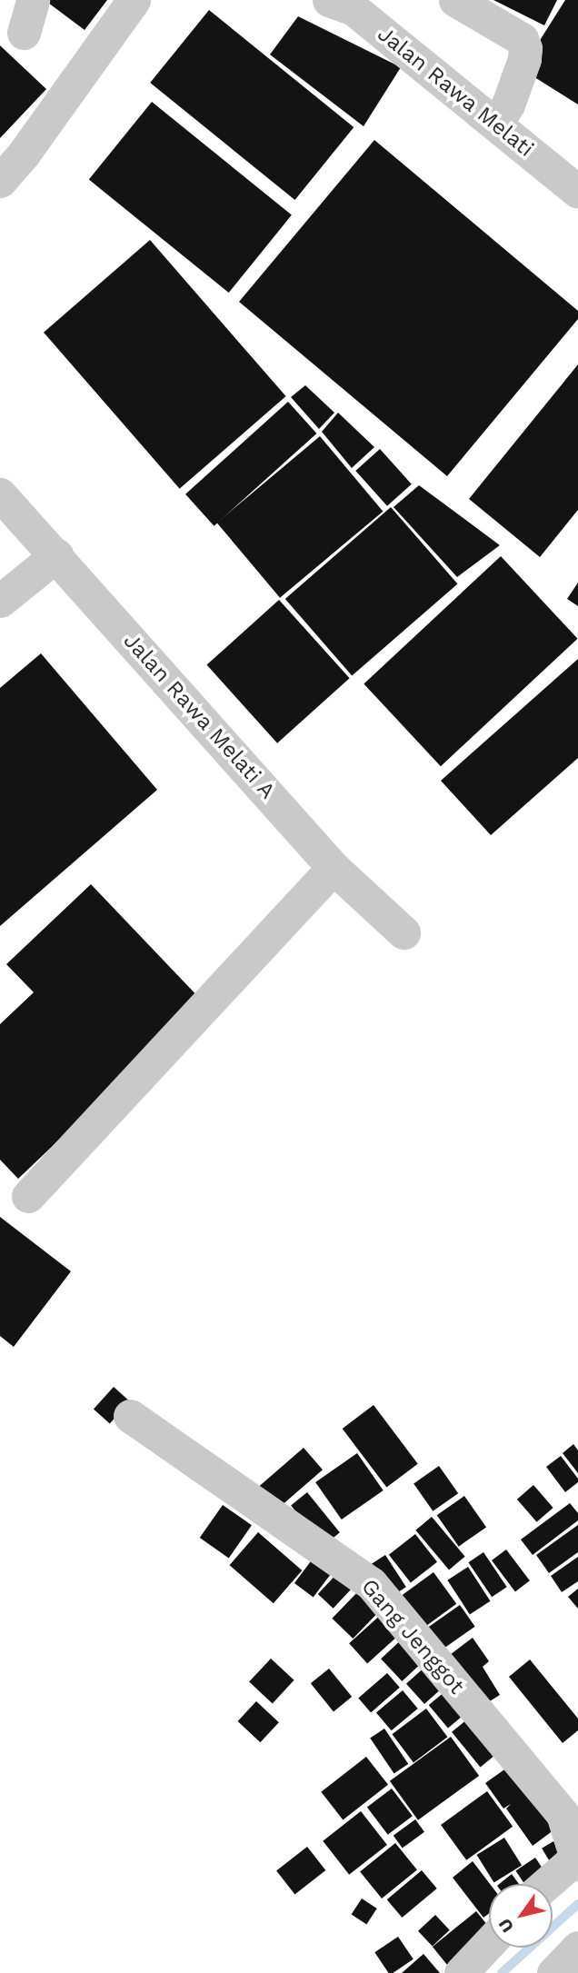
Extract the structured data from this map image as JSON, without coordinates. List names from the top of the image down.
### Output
{
  "streets": {
    "street": ["Jalan Rawa Melati", "Jalan Rawa Melati A", "Gang Jenggot"]
  },
  "north": "bottom left"
}
